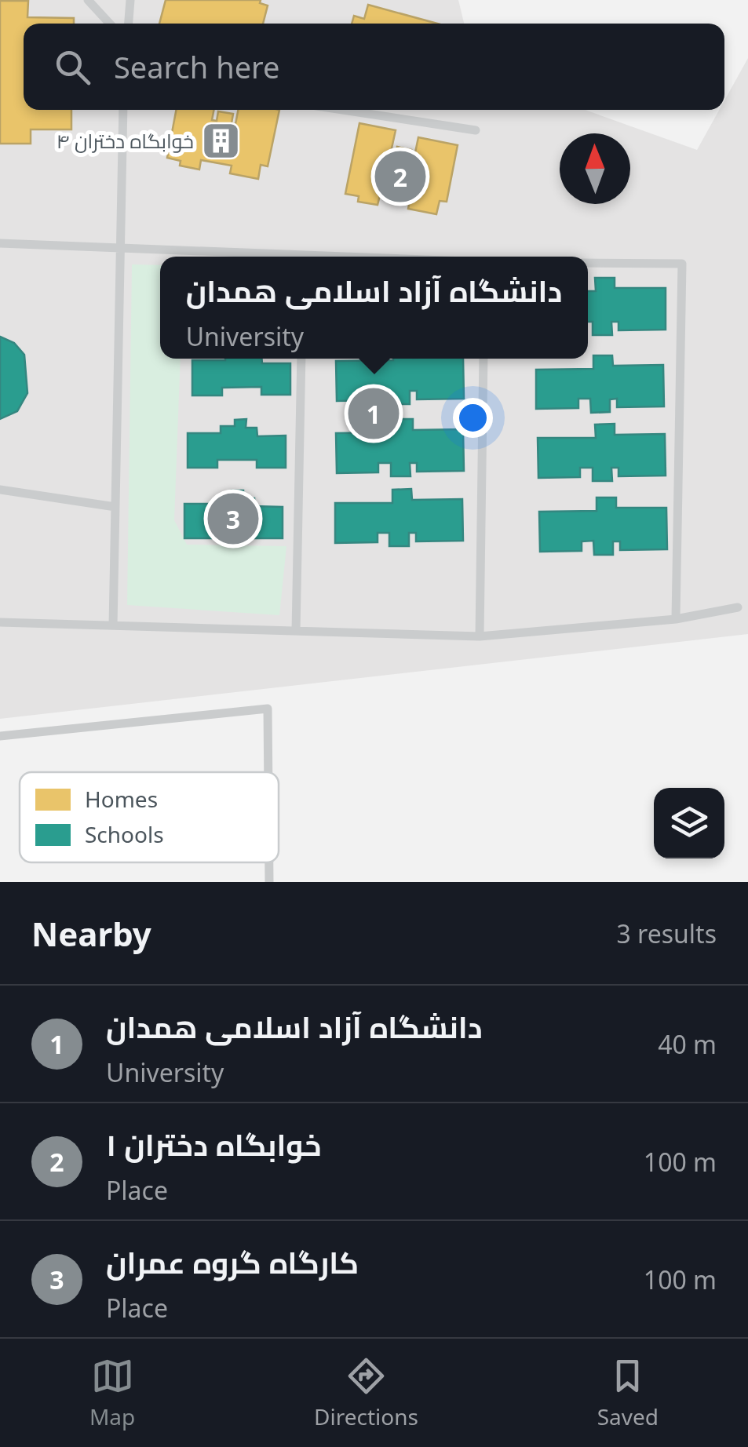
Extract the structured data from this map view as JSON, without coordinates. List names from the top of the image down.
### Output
{
  "places": {
    "building": ["خوابگاه دختران ۴"]
  },
  "legend": ["Homes", "Schools"],
  "north": "top",
  "page": {
    "search": "Search here",
    "pins": ["2", "1", "3"],
    "popup": ["دانشگاه آزاد اسلامی همدان", "University"],
    "heading": ["Nearby", "3 results"],
    "list": [
      {
        "mark": "1",
        "name": "دانشگاه آزاد اسلامی همدان",
        "note": "University",
        "value": "40 m"
      },
      {
        "mark": "2",
        "name": "خوابگاه دختران ۱",
        "note": "Place",
        "value": "100 m"
      },
      {
        "mark": "3",
        "name": "کارگاه گروه عمران",
        "note": "Place",
        "value": "100 m"
      }
    ],
    "nav": ["Map", "Directions", "Saved"]
  }
}
